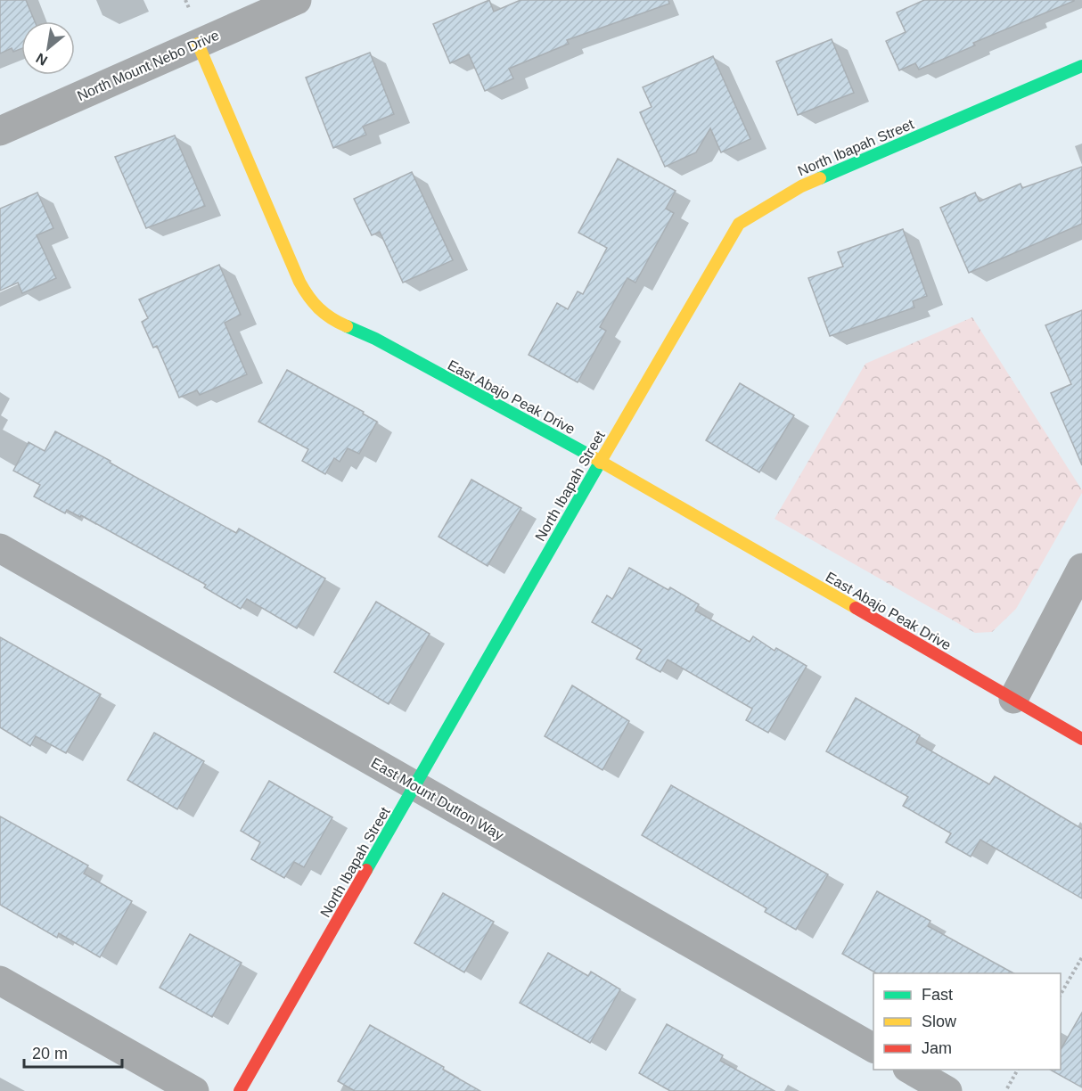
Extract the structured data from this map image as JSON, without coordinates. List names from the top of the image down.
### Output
{
  "streets": {
    "street": [
      "North Mount Nebo Drive",
      "North Ibapah Street",
      "East Abajo Peak Drive",
      "East Mount Dutton Way"
    ]
  },
  "crossings": [
    ["North Mount Nebo Drive", "East Abajo Peak Drive"],
    ["North Ibapah Street", "East Abajo Peak Drive"],
    ["North Ibapah Street", "East Mount Dutton Way"]
  ],
  "legend": ["Fast", "Slow", "Jam"],
  "scale_bar": "20 m",
  "north": "bottom left"
}
